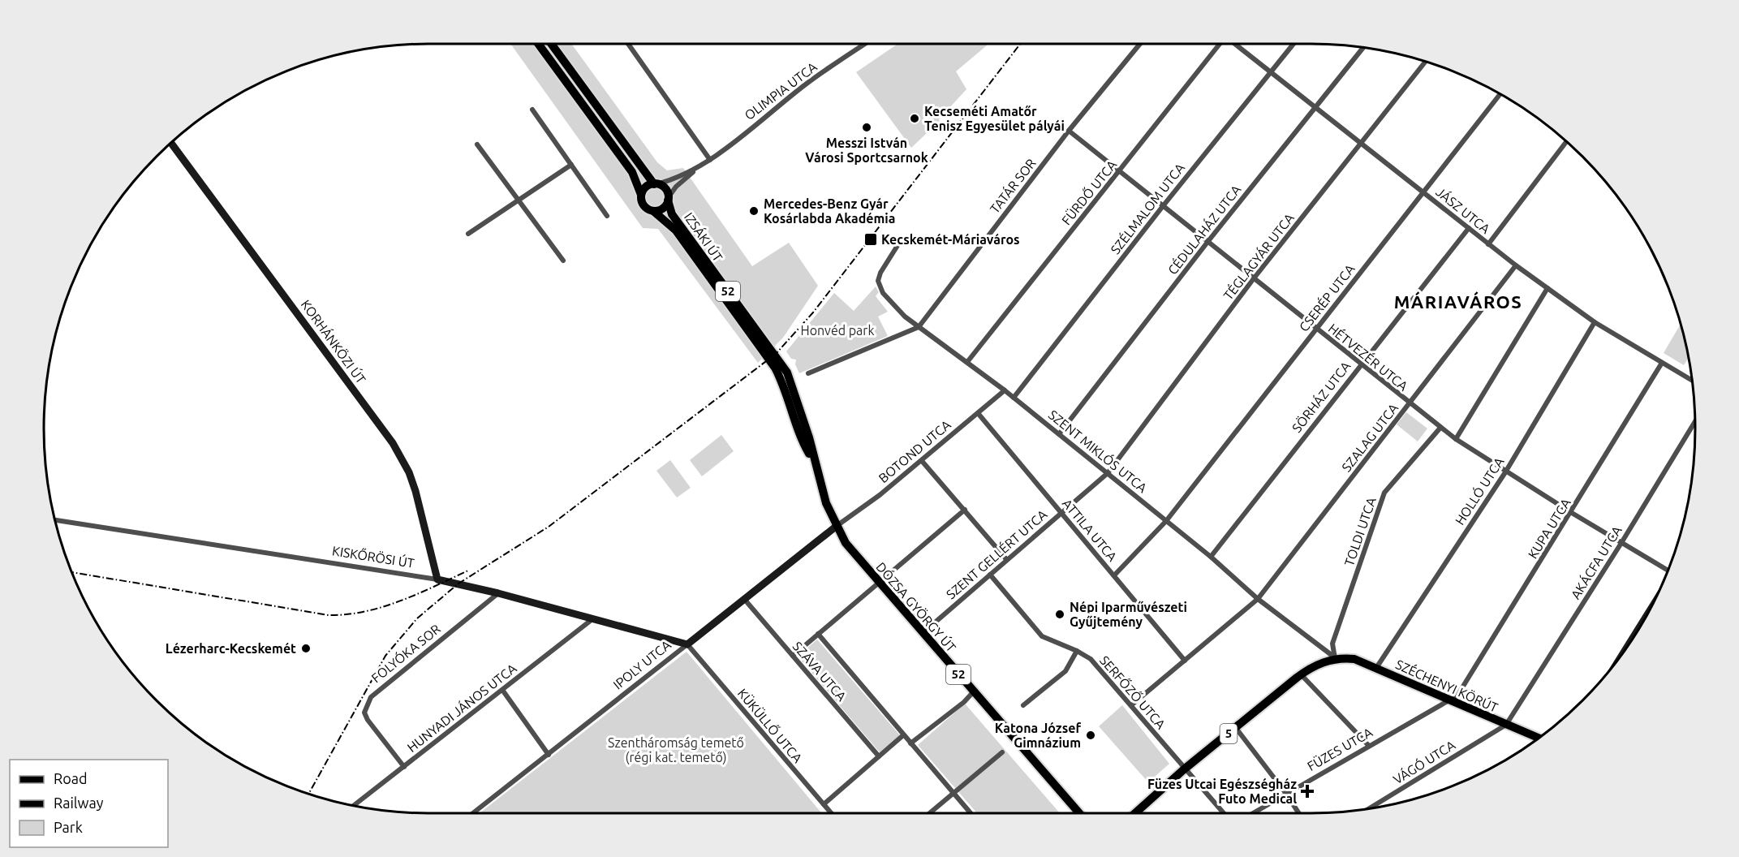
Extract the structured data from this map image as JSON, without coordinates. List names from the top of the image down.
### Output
{
  "streets": {
    "main road": [
      "IZSÁKI ÚT",
      "52",
      "DÓZSA GYÖRGY ÚT",
      "SZÉCHENYI KÖRÚT",
      "5"
    ],
    "street": [
      "OLIMPIA UTCA",
      "TATÁR SOR",
      "FÜRDŐ UTCA",
      "SZÉLMALOM UTCA",
      "JÁSZ UTCA",
      "CÉDULAHÁZ UTCA",
      "TÉGLAGYÁR UTCA",
      "CSERÉP UTCA",
      "KORHÁNKÖZI ÚT",
      "HÉTVEZÉR UTCA",
      "SÖRHÁZ UTCA",
      "SZALAG UTCA",
      "BOTOND UTCA",
      "SZENT MIKLÓS UTCA",
      "HOLLÓ UTCA",
      "KUPA UTCA",
      "ATTILA UTCA",
      "TOLDI UTCA",
      "SZENT GELLÉRT UTCA",
      "KISKŐRÖSI ÚT",
      "AKÁCFA UTCA",
      "FOLYÓKA SOR",
      "IPOLY UTCA",
      "SZÁVA UTCA",
      "SERFŐZŐ UTCA",
      "HUNYADI JÁNOS UTCA",
      "KÜKÜLLŐ UTCA",
      "FÜZES UTCA",
      "VÁGÓ UTCA"
    ]
  },
  "crossings": [
    ["OLIMPIA UTCA", "IZSÁKI ÚT"],
    ["OLIMPIA UTCA", "52"],
    ["TATÁR SOR", "HÉTVEZÉR UTCA"],
    ["TATÁR SOR", "SZENT MIKLÓS UTCA"],
    ["FÜRDŐ UTCA", "HÉTVEZÉR UTCA"],
    ["FÜRDŐ UTCA", "SZENT MIKLÓS UTCA"],
    ["SZÉLMALOM UTCA", "JÁSZ UTCA"],
    ["SZÉLMALOM UTCA", "HÉTVEZÉR UTCA"],
    ["SZÉLMALOM UTCA", "SZENT MIKLÓS UTCA"],
    ["JÁSZ UTCA", "CÉDULAHÁZ UTCA"],
    ["JÁSZ UTCA", "TÉGLAGYÁR UTCA"],
    ["JÁSZ UTCA", "CSERÉP UTCA"],
    ["JÁSZ UTCA", "SÖRHÁZ UTCA"],
    ["JÁSZ UTCA", "SZALAG UTCA"],
    ["JÁSZ UTCA", "HOLLÓ UTCA"],
    ["JÁSZ UTCA", "KUPA UTCA"],
    ["CÉDULAHÁZ UTCA", "HÉTVEZÉR UTCA"],
    ["CÉDULAHÁZ UTCA", "SZENT MIKLÓS UTCA"],
    ["IZSÁKI ÚT", "52"],
    ["IZSÁKI ÚT", "DÓZSA GYÖRGY ÚT"],
    ["TÉGLAGYÁR UTCA", "HÉTVEZÉR UTCA"],
    ["TÉGLAGYÁR UTCA", "SZENT MIKLÓS UTCA"],
    ["TÉGLAGYÁR UTCA", "SZENT GELLÉRT UTCA"],
    ["CSERÉP UTCA", "HÉTVEZÉR UTCA"],
    ["CSERÉP UTCA", "SZENT MIKLÓS UTCA"],
    ["CSERÉP UTCA", "ATTILA UTCA"],
    ["KORHÁNKÖZI ÚT", "KISKŐRÖSI ÚT"],
    ["HÉTVEZÉR UTCA", "SÖRHÁZ UTCA"],
    ["HÉTVEZÉR UTCA", "SZALAG UTCA"],
    ["HÉTVEZÉR UTCA", "HOLLÓ UTCA"],
    ["HÉTVEZÉR UTCA", "KUPA UTCA"],
    ["HÉTVEZÉR UTCA", "TOLDI UTCA"],
    ["HÉTVEZÉR UTCA", "AKÁCFA UTCA"],
    ["SÖRHÁZ UTCA", "SZENT MIKLÓS UTCA"],
    ["SZALAG UTCA", "SZENT MIKLÓS UTCA"],
    ["SZALAG UTCA", "ATTILA UTCA"],
    ["SZALAG UTCA", "SERFŐZŐ UTCA"],
    ["BOTOND UTCA", "SZENT MIKLÓS UTCA"],
    ["BOTOND UTCA", "ATTILA UTCA"],
    ["BOTOND UTCA", "DÓZSA GYÖRGY ÚT"],
    ["BOTOND UTCA", "IPOLY UTCA"],
    ["SZENT MIKLÓS UTCA", "TOLDI UTCA"],
    ["SZENT MIKLÓS UTCA", "SZENT GELLÉRT UTCA"],
    ["SZENT MIKLÓS UTCA", "SZÉCHENYI KÖRÚT"],
    ["SZENT MIKLÓS UTCA", "5"],
    ["HOLLÓ UTCA", "SZÉCHENYI KÖRÚT"],
    ["KUPA UTCA", "SZÉCHENYI KÖRÚT"],
    ["KUPA UTCA", "FÜZES UTCA"],
    ["ATTILA UTCA", "SZENT GELLÉRT UTCA"],
    ["TOLDI UTCA", "SZÉCHENYI KÖRÚT"],
    ["TOLDI UTCA", "5"],
    ["SZENT GELLÉRT UTCA", "DÓZSA GYÖRGY ÚT"],
    ["SZENT GELLÉRT UTCA", "SERFŐZŐ UTCA"],
    ["KISKŐRÖSI ÚT", "FOLYÓKA SOR"],
    ["KISKŐRÖSI ÚT", "IPOLY UTCA"],
    ["KISKŐRÖSI ÚT", "HUNYADI JÁNOS UTCA"],
    ["KISKŐRÖSI ÚT", "KÜKÜLLŐ UTCA"],
    ["AKÁCFA UTCA", "SZÉCHENYI KÖRÚT"],
    ["AKÁCFA UTCA", "VÁGÓ UTCA"],
    ["DÓZSA GYÖRGY ÚT", "IPOLY UTCA"],
    ["FOLYÓKA SOR", "HUNYADI JÁNOS UTCA"],
    ["IPOLY UTCA", "SZÁVA UTCA"],
    ["IPOLY UTCA", "KÜKÜLLŐ UTCA"],
    ["SZÉCHENYI KÖRÚT", "5"],
    ["SZÉCHENYI KÖRÚT", "FÜZES UTCA"],
    ["SZÉCHENYI KÖRÚT", "VÁGÓ UTCA"],
    ["SERFŐZŐ UTCA", "5"]
  ],
  "districts": ["MÁRIAVÁROS"],
  "parks": ["Honvéd park", "Szentháromság temető (régi kat. temető)"],
  "places": {
    "other": [
      "Kecseméti Amatőr Tenisz Egyesület pályái",
      "Messzi István Városi Sportcsarnok",
      "Mercedes-Benz Gyár Kosárlabda Akadémia",
      "Népi Iparművészeti Gyűjtemény",
      "Lézerharc-Kecskemét",
      "Katona József Gimnázium"
    ],
    "transit": ["Kecskemét-Máriaváros"],
    "health": ["Füzes Utcai Egészségház Futo Medical"]
  },
  "legend": ["Road", "Railway", "Park"]
}
